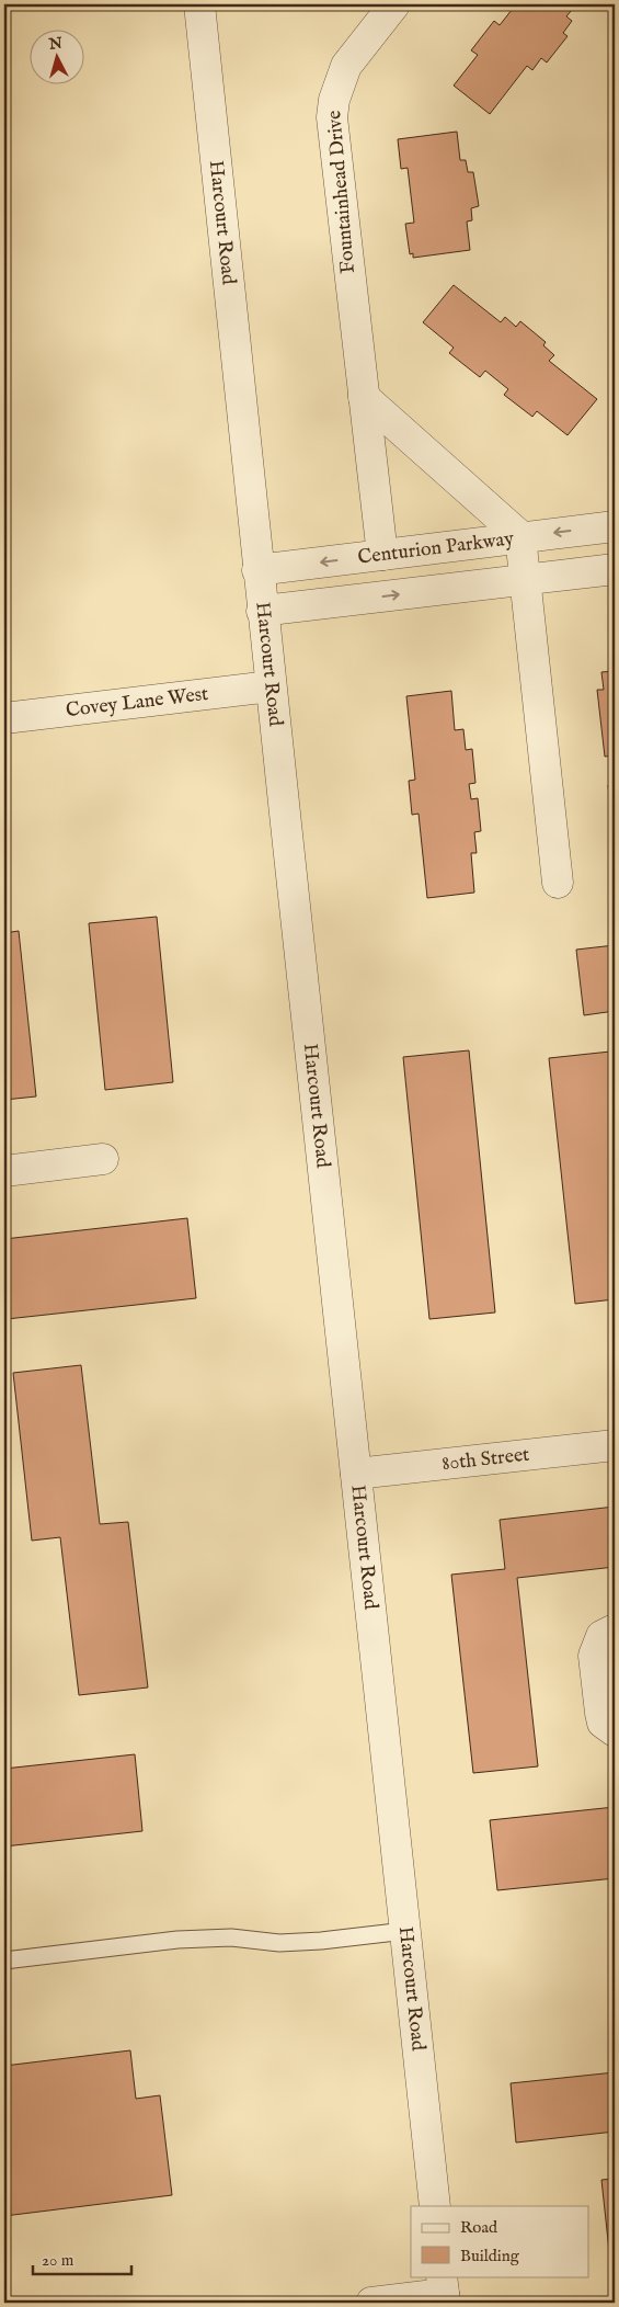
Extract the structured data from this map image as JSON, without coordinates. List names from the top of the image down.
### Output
{
  "streets": {
    "street": [
      "Fountainhead Drive",
      "Harcourt Road",
      "Centurion Parkway",
      "Covey Lane West",
      "80th Street"
    ]
  },
  "crossings": [
    ["Fountainhead Drive", "Centurion Parkway"],
    ["Harcourt Road", "Centurion Parkway"],
    ["Harcourt Road", "Covey Lane West"],
    ["Harcourt Road", "80th Street"]
  ],
  "legend": ["Road", "Building"],
  "scale_bar": "20 m",
  "north": "top"
}
